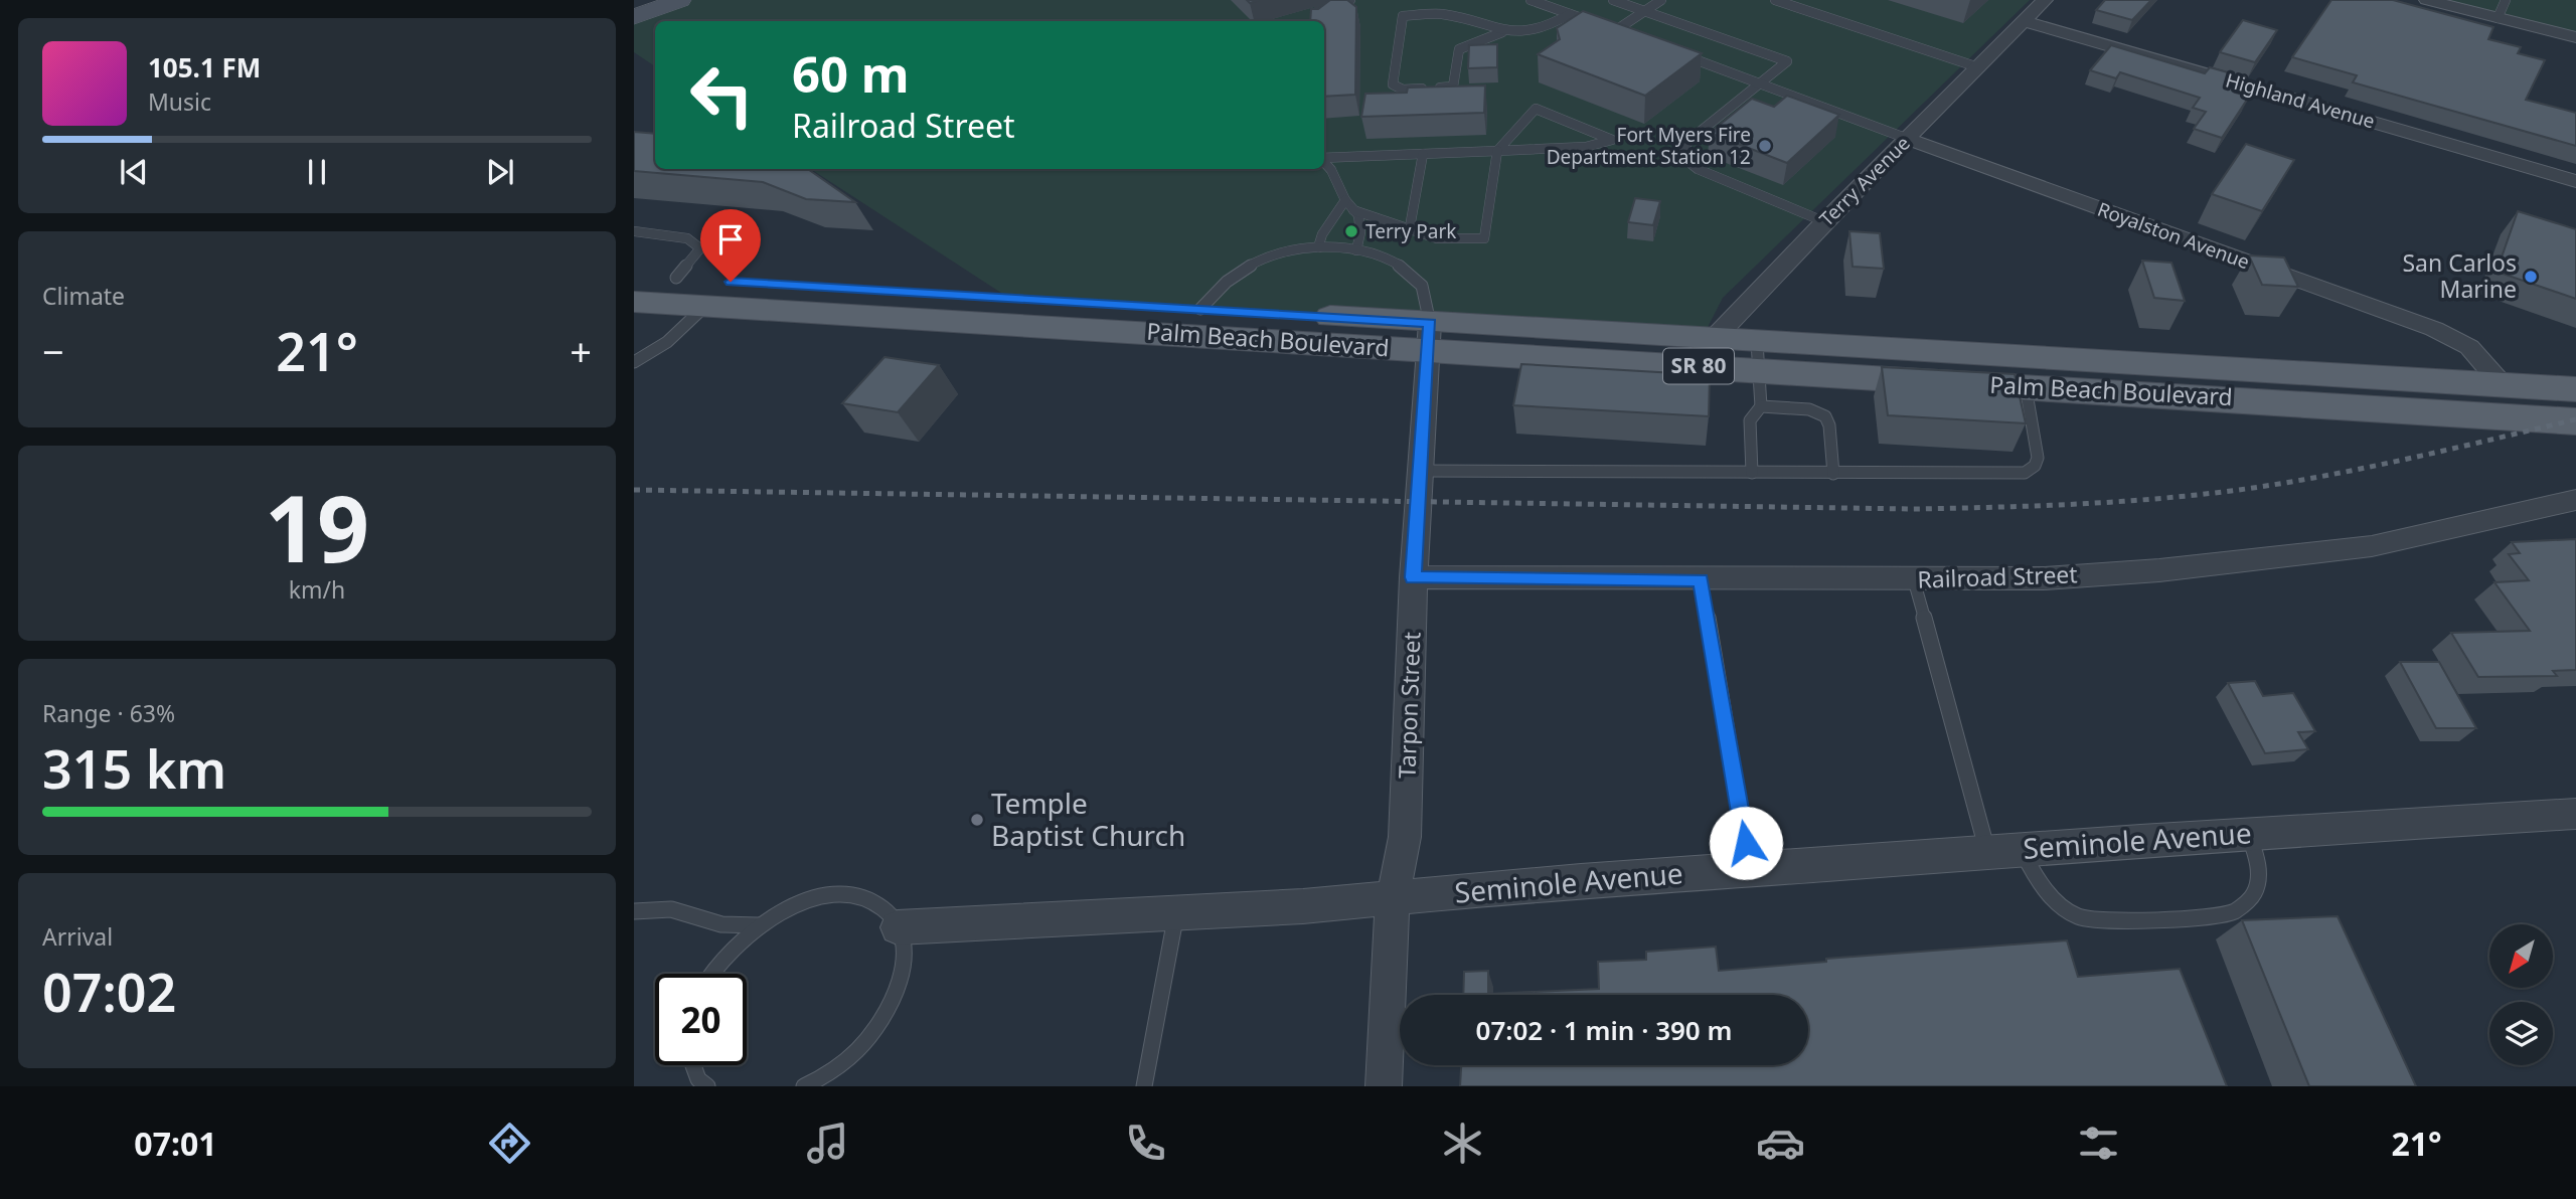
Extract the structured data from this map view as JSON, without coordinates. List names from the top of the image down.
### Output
{
  "streets": {
    "main road": ["Palm Beach Boulevard", "SR 80"],
    "street": [
      "Highland Avenue",
      "Terry Avenue",
      "Royalston Avenue",
      "Railroad Street",
      "Tarpon Street",
      "Seminole Avenue"
    ]
  },
  "crossings": [
    ["Highland Avenue", "Terry Avenue"],
    ["Terry Avenue", "Royalston Avenue"],
    ["Terry Avenue", "Palm Beach Boulevard"],
    ["Royalston Avenue", "Palm Beach Boulevard"],
    ["Palm Beach Boulevard", "Tarpon Street"],
    ["Railroad Street", "Tarpon Street"],
    ["Tarpon Street", "Seminole Avenue"]
  ],
  "places": [
    "Fort Myers Fire Department Station 12",
    "Terry Park",
    "San Carlos Marine",
    "Temple Baptist Church"
  ],
  "north": "bottom left",
  "page": {
    "turn": ["60 m", "Railroad Street"],
    "song": ["105.1 FM", "Music"],
    "tile": [
      "Climate",
      ["19", "km/h"],
      ["Range · 63%", "315 km"],
      ["Arrival", "07:02"]
    ],
    "heat": ["−", "21°", "+"],
    "limit": "20",
    "trip": "07:02 · 1 min · 390 m",
    "tabs": ["07:01", "21°"]
  }
}
